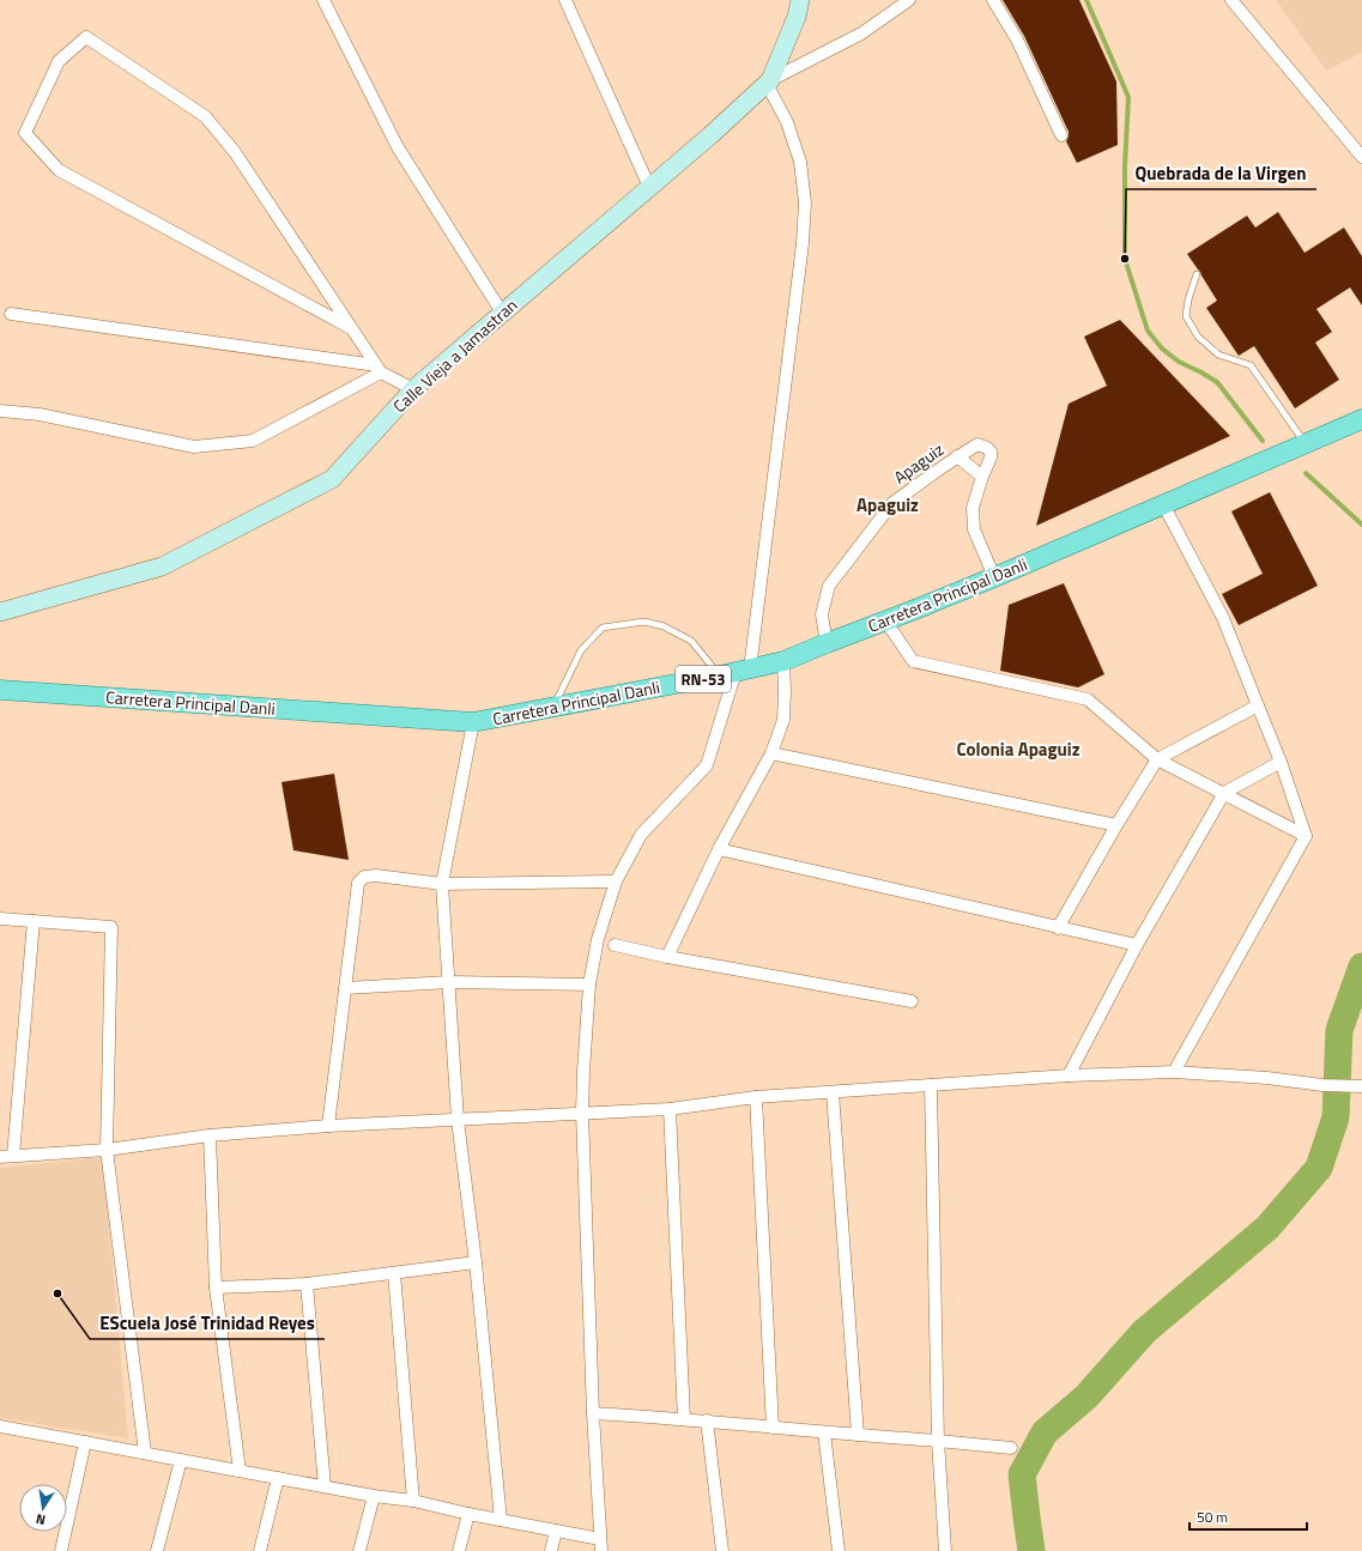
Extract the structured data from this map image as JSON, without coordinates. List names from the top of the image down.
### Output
{
  "streets": {
    "main road": ["Carretera Principal Danli", "RN-53"],
    "street": ["Calle Vieja a Jamastran", "Apaguiz"]
  },
  "crossings": [
    ["Apaguiz", "Carretera Principal Danli"]
  ],
  "districts": ["Apaguiz", "Colonia Apaguiz"],
  "places": ["Quebrada de la Virgen", "EScuela José Trinidad Reyes"],
  "scale_bar": "50 m",
  "north": "bottom"
}
